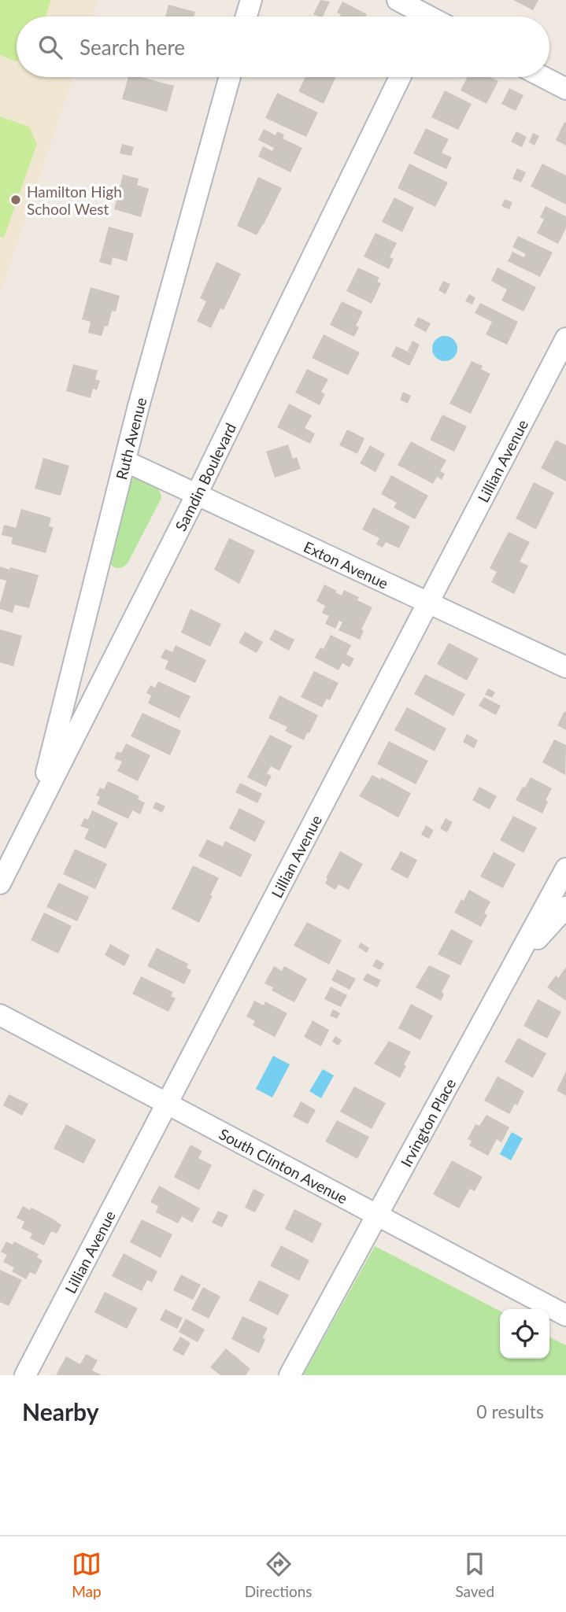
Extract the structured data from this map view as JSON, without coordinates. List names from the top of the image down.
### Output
{
  "streets": {
    "street": [
      "Ruth Avenue",
      "Lillian Avenue",
      "Samdin Boulevard",
      "Exton Avenue",
      "Irvington Place",
      "South Clinton Avenue"
    ]
  },
  "crossings": [
    ["Ruth Avenue", "Samdin Boulevard"],
    ["Ruth Avenue", "Exton Avenue"],
    ["Lillian Avenue", "Exton Avenue"],
    ["Lillian Avenue", "South Clinton Avenue"],
    ["Samdin Boulevard", "Exton Avenue"],
    ["Irvington Place", "South Clinton Avenue"]
  ],
  "places": ["Hamilton High School West"],
  "page": {
    "search": "Search here",
    "heading": ["Nearby", "0 results"],
    "nav": ["Map", "Directions", "Saved"]
  }
}
